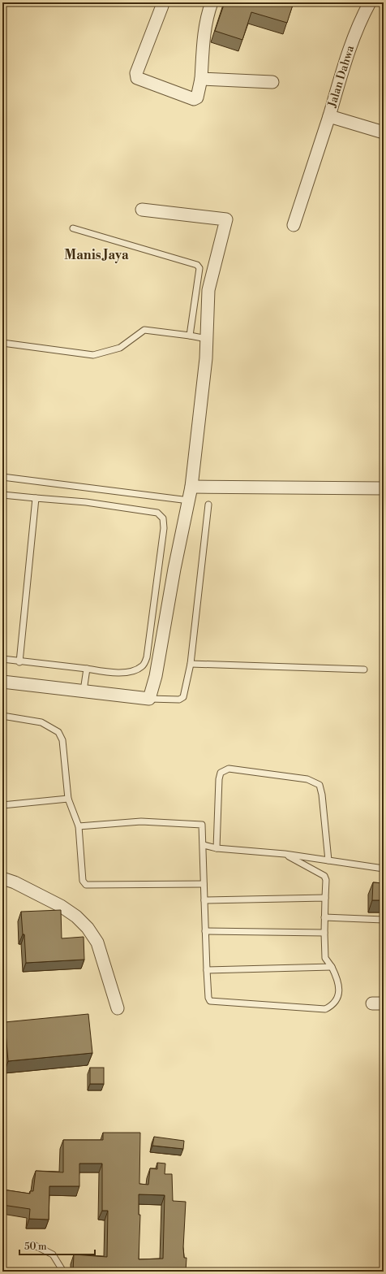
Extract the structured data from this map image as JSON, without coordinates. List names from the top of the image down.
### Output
{
  "streets": {
    "street": ["Jalan Dahwa"]
  },
  "districts": ["Manis Jaya"],
  "scale_bar": "50 m"
}
